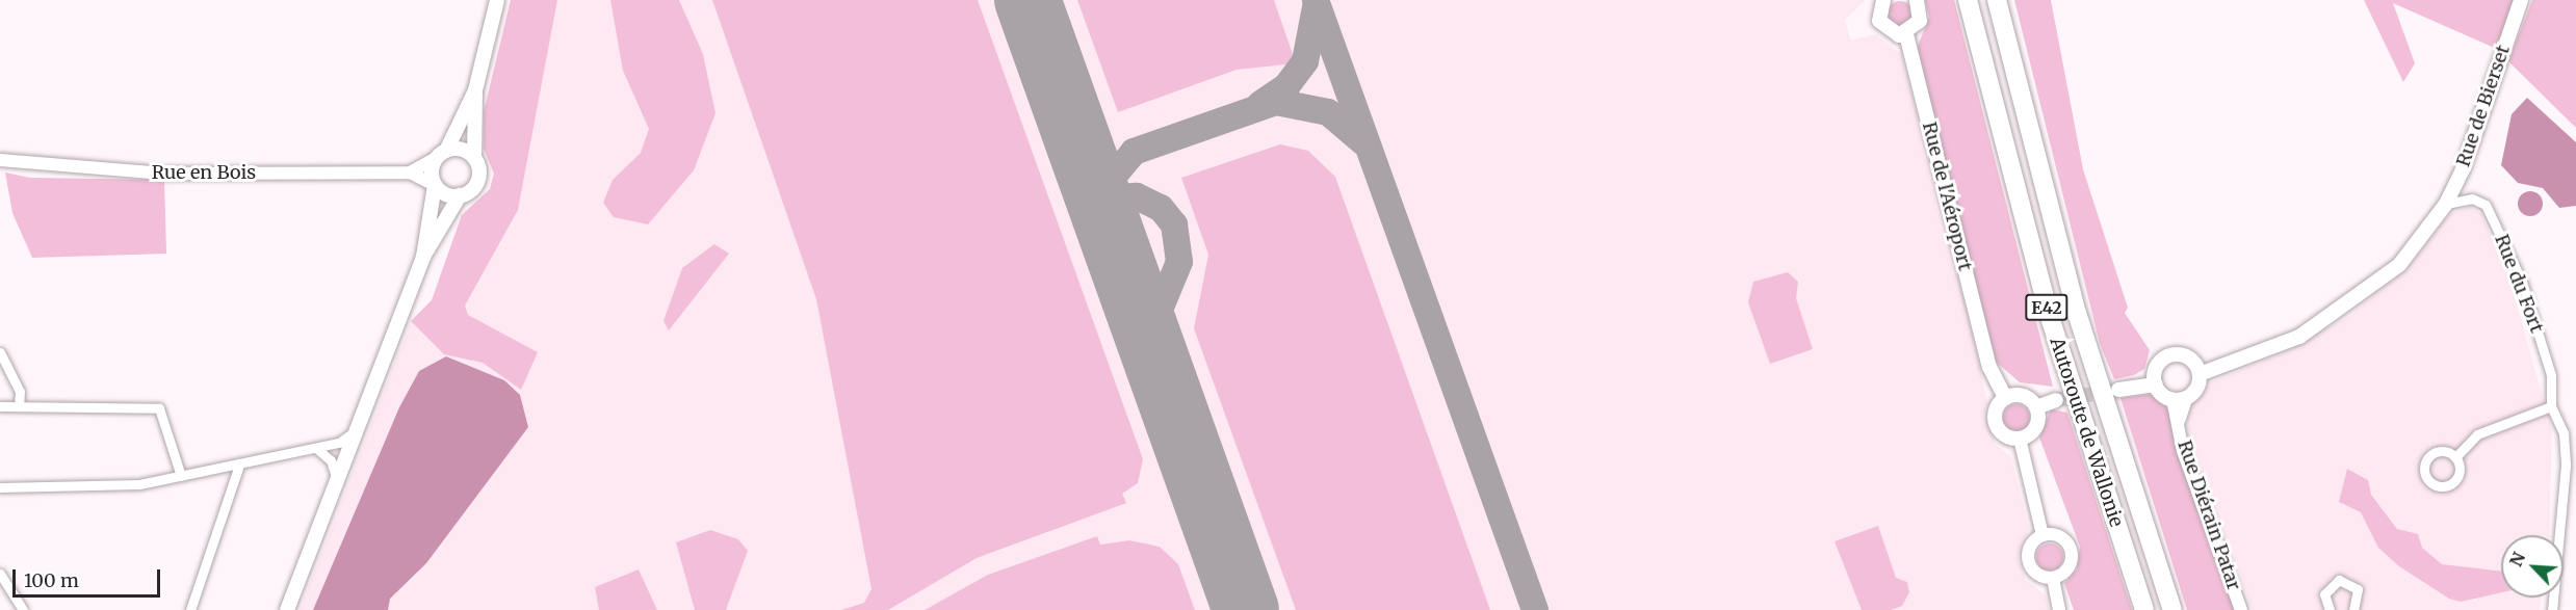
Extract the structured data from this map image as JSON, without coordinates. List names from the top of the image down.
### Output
{
  "streets": {
    "highway": ["E42", "Autoroute de Wallonie"],
    "main road": ["Rue de Bierset", "Rue de l'Aéroport"],
    "street": ["Rue en Bois", "Rue du Fort", "Rue Diérain Patar"]
  },
  "crossings": [
    ["Rue de Bierset", "Rue du Fort"],
    ["Rue de Bierset", "Rue Diérain Patar"]
  ],
  "scale_bar": "100 m",
  "north": "top left"
}
